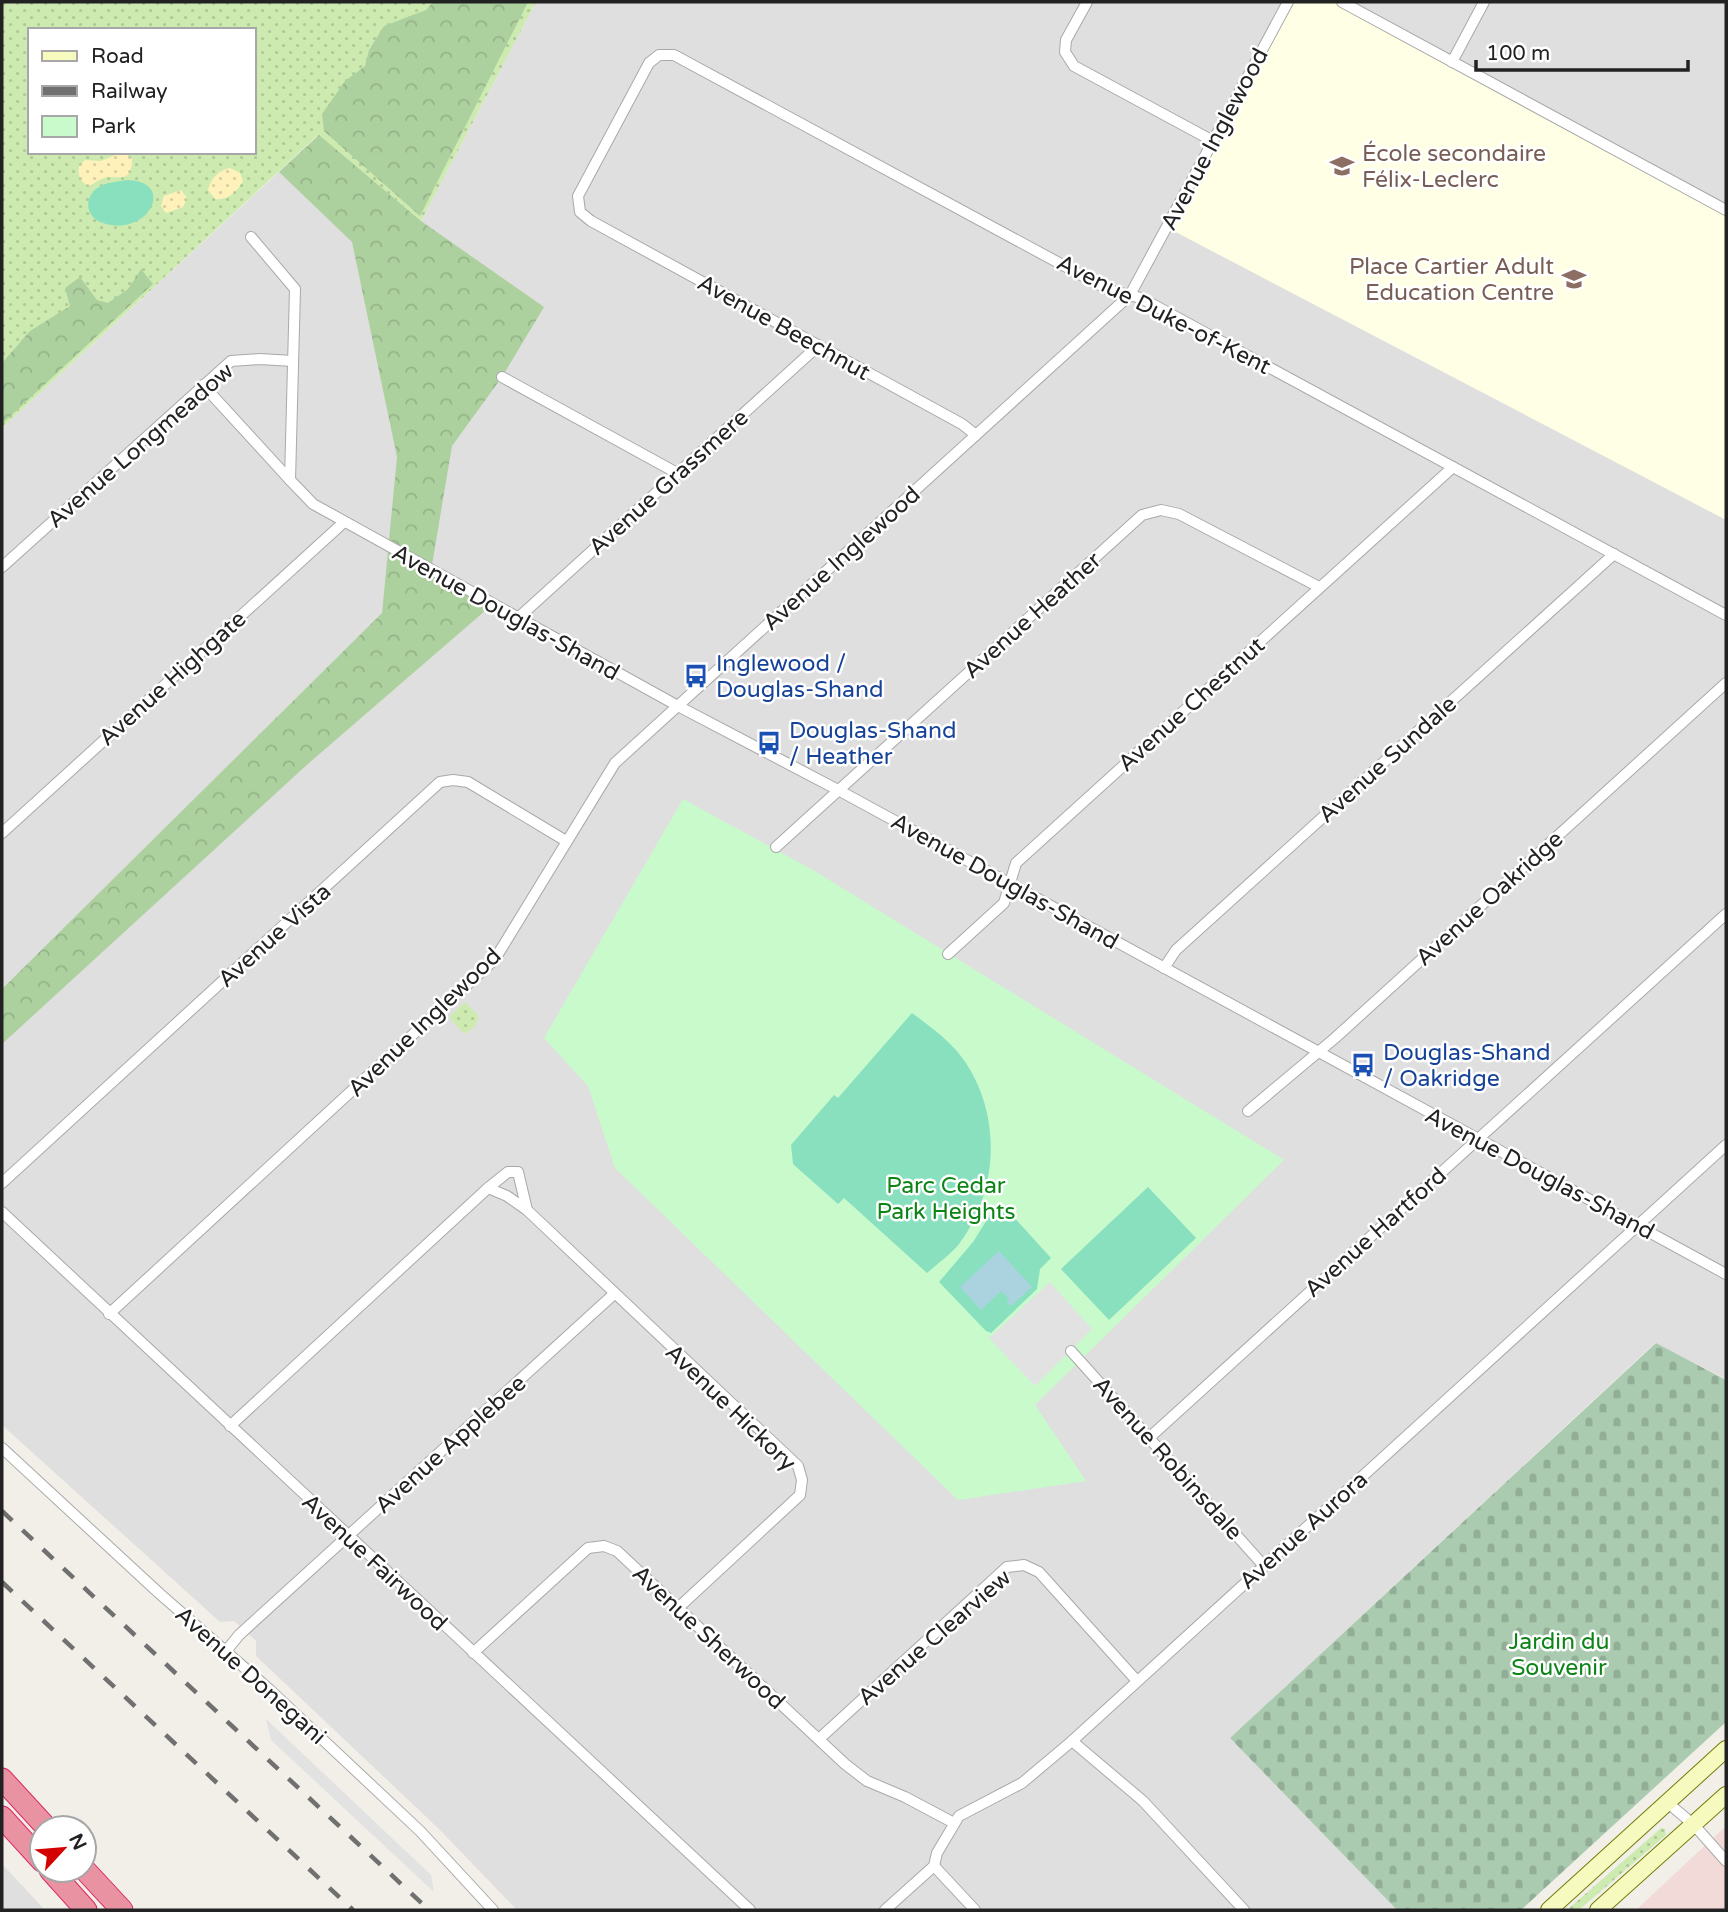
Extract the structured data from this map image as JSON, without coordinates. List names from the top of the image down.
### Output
{
  "streets": {
    "street": [
      "Avenue Inglewood",
      "Avenue Duke-of-Kent",
      "Avenue Beechnut",
      "Avenue Longmeadow",
      "Avenue Grassmere",
      "Avenue Douglas-Shand",
      "Avenue Heather",
      "Avenue Highgate",
      "Avenue Chestnut",
      "Avenue Sundale",
      "Avenue Oakridge",
      "Avenue Vista",
      "Avenue Hartford",
      "Avenue Hickory",
      "Avenue Applebee",
      "Avenue Robinsdale",
      "Avenue Aurora",
      "Avenue Fairwood",
      "Avenue Sherwood",
      "Avenue Clearview",
      "Avenue Donegani"
    ]
  },
  "crossings": [
    ["Avenue Inglewood", "Avenue Duke-of-Kent"],
    ["Avenue Inglewood", "Avenue Beechnut"],
    ["Avenue Inglewood", "Avenue Douglas-Shand"],
    ["Avenue Inglewood", "Avenue Vista"],
    ["Avenue Inglewood", "Avenue Fairwood"],
    ["Avenue Duke-of-Kent", "Avenue Beechnut"],
    ["Avenue Duke-of-Kent", "Avenue Chestnut"],
    ["Avenue Duke-of-Kent", "Avenue Sundale"],
    ["Avenue Beechnut", "Avenue Grassmere"],
    ["Avenue Longmeadow", "Avenue Douglas-Shand"],
    ["Avenue Grassmere", "Avenue Douglas-Shand"],
    ["Avenue Douglas-Shand", "Avenue Heather"],
    ["Avenue Douglas-Shand", "Avenue Highgate"],
    ["Avenue Douglas-Shand", "Avenue Chestnut"],
    ["Avenue Douglas-Shand", "Avenue Sundale"],
    ["Avenue Douglas-Shand", "Avenue Oakridge"],
    ["Avenue Douglas-Shand", "Avenue Hartford"],
    ["Avenue Douglas-Shand", "Avenue Aurora"],
    ["Avenue Heather", "Avenue Chestnut"],
    ["Avenue Hartford", "Avenue Robinsdale"],
    ["Avenue Hickory", "Avenue Applebee"],
    ["Avenue Hickory", "Avenue Sherwood"],
    ["Avenue Applebee", "Avenue Fairwood"],
    ["Avenue Applebee", "Avenue Donegani"],
    ["Avenue Robinsdale", "Avenue Aurora"],
    ["Avenue Aurora", "Avenue Sherwood"],
    ["Avenue Aurora", "Avenue Clearview"],
    ["Avenue Fairwood", "Avenue Sherwood"],
    ["Avenue Sherwood", "Avenue Clearview"]
  ],
  "parks": ["Parc Cedar Park Heights", "Jardin du Souvenir"],
  "places": {
    "school or university": ["École secondaire Félix-Leclerc", "Place Cartier Adult Education Centre"],
    "bus stop": ["Inglewood / Douglas-Shand", "Douglas-Shand / Heather", "Douglas-Shand / Oakridge"]
  },
  "legend": ["Road", "Railway", "Park"],
  "scale_bar": "100 m",
  "north": "top right"
}
